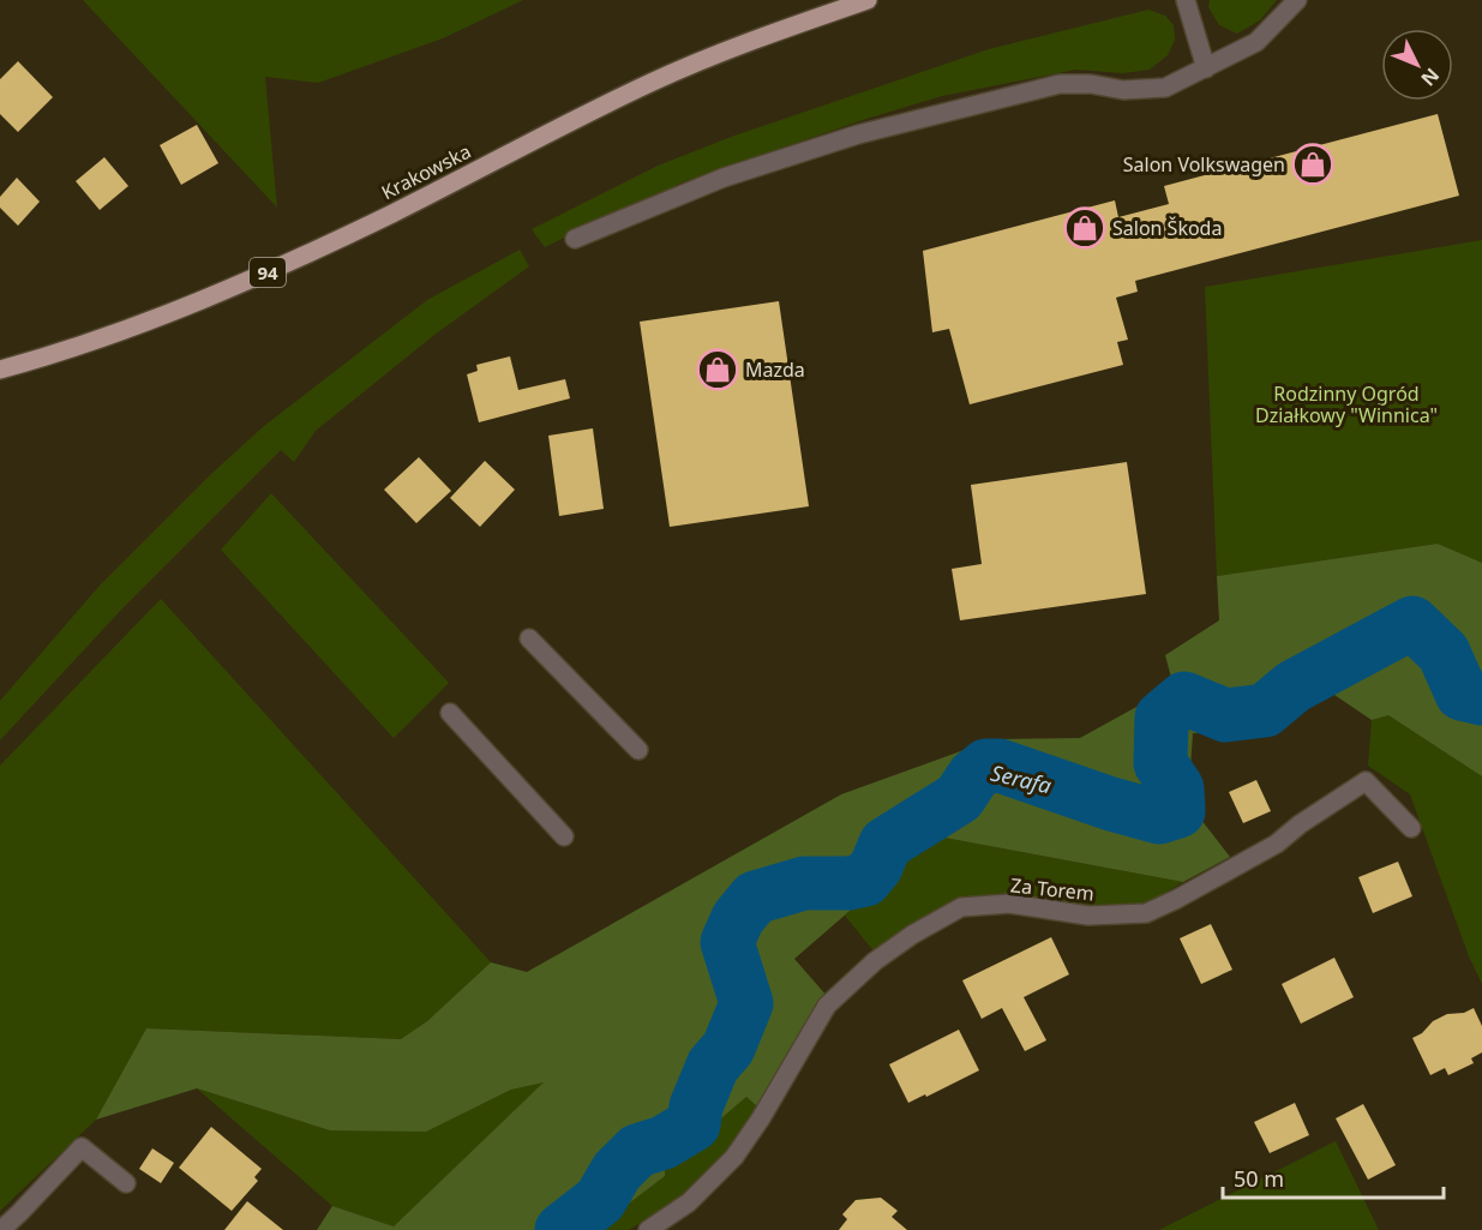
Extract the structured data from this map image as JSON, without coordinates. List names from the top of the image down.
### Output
{
  "streets": {
    "main road": ["Krakowska", "94"],
    "street": ["Za Torem"]
  },
  "water": ["Serafa"],
  "parks": ["Rodzinny Ogród Działkowy \"Winnica\""],
  "places": {
    "shop": ["Salon Volkswagen", "Salon Škoda", "Mazda"]
  },
  "scale_bar": "50 m",
  "north": "bottom right"
}
